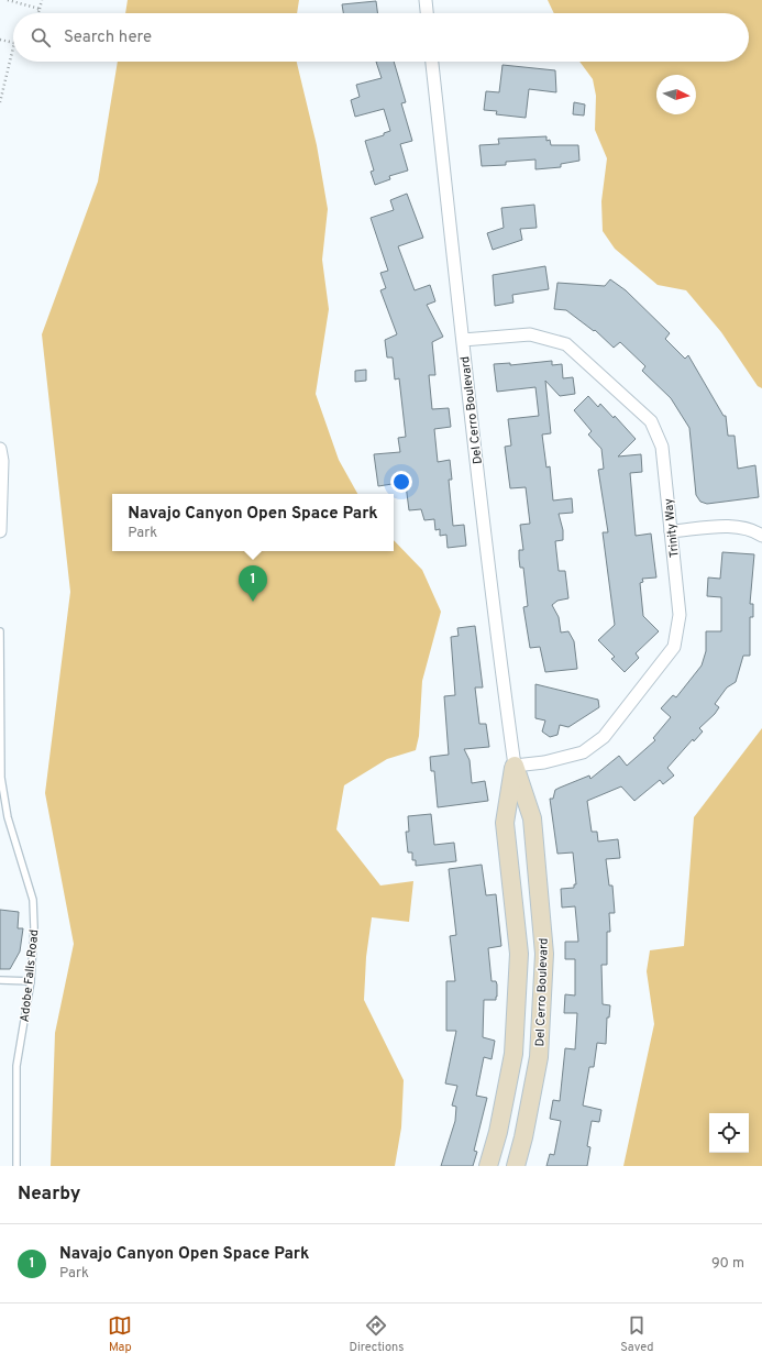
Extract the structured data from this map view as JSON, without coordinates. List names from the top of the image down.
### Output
{
  "streets": {
    "street": ["Del Cerro Boulevard", "Trinity Way"],
    "lane": ["Adobe Falls Road"]
  },
  "crossings": [
    ["Del Cerro Boulevard", "Trinity Way"]
  ],
  "north": "right",
  "page": {
    "search": "Search here",
    "popup": ["Navajo Canyon Open Space Park", "Park"],
    "pins": "1",
    "heading": "Nearby",
    "list": [
      {
        "mark": "1",
        "name": "Navajo Canyon Open Space Park",
        "note": "Park",
        "value": "90 m"
      }
    ],
    "nav": ["Map", "Directions", "Saved"]
  }
}
